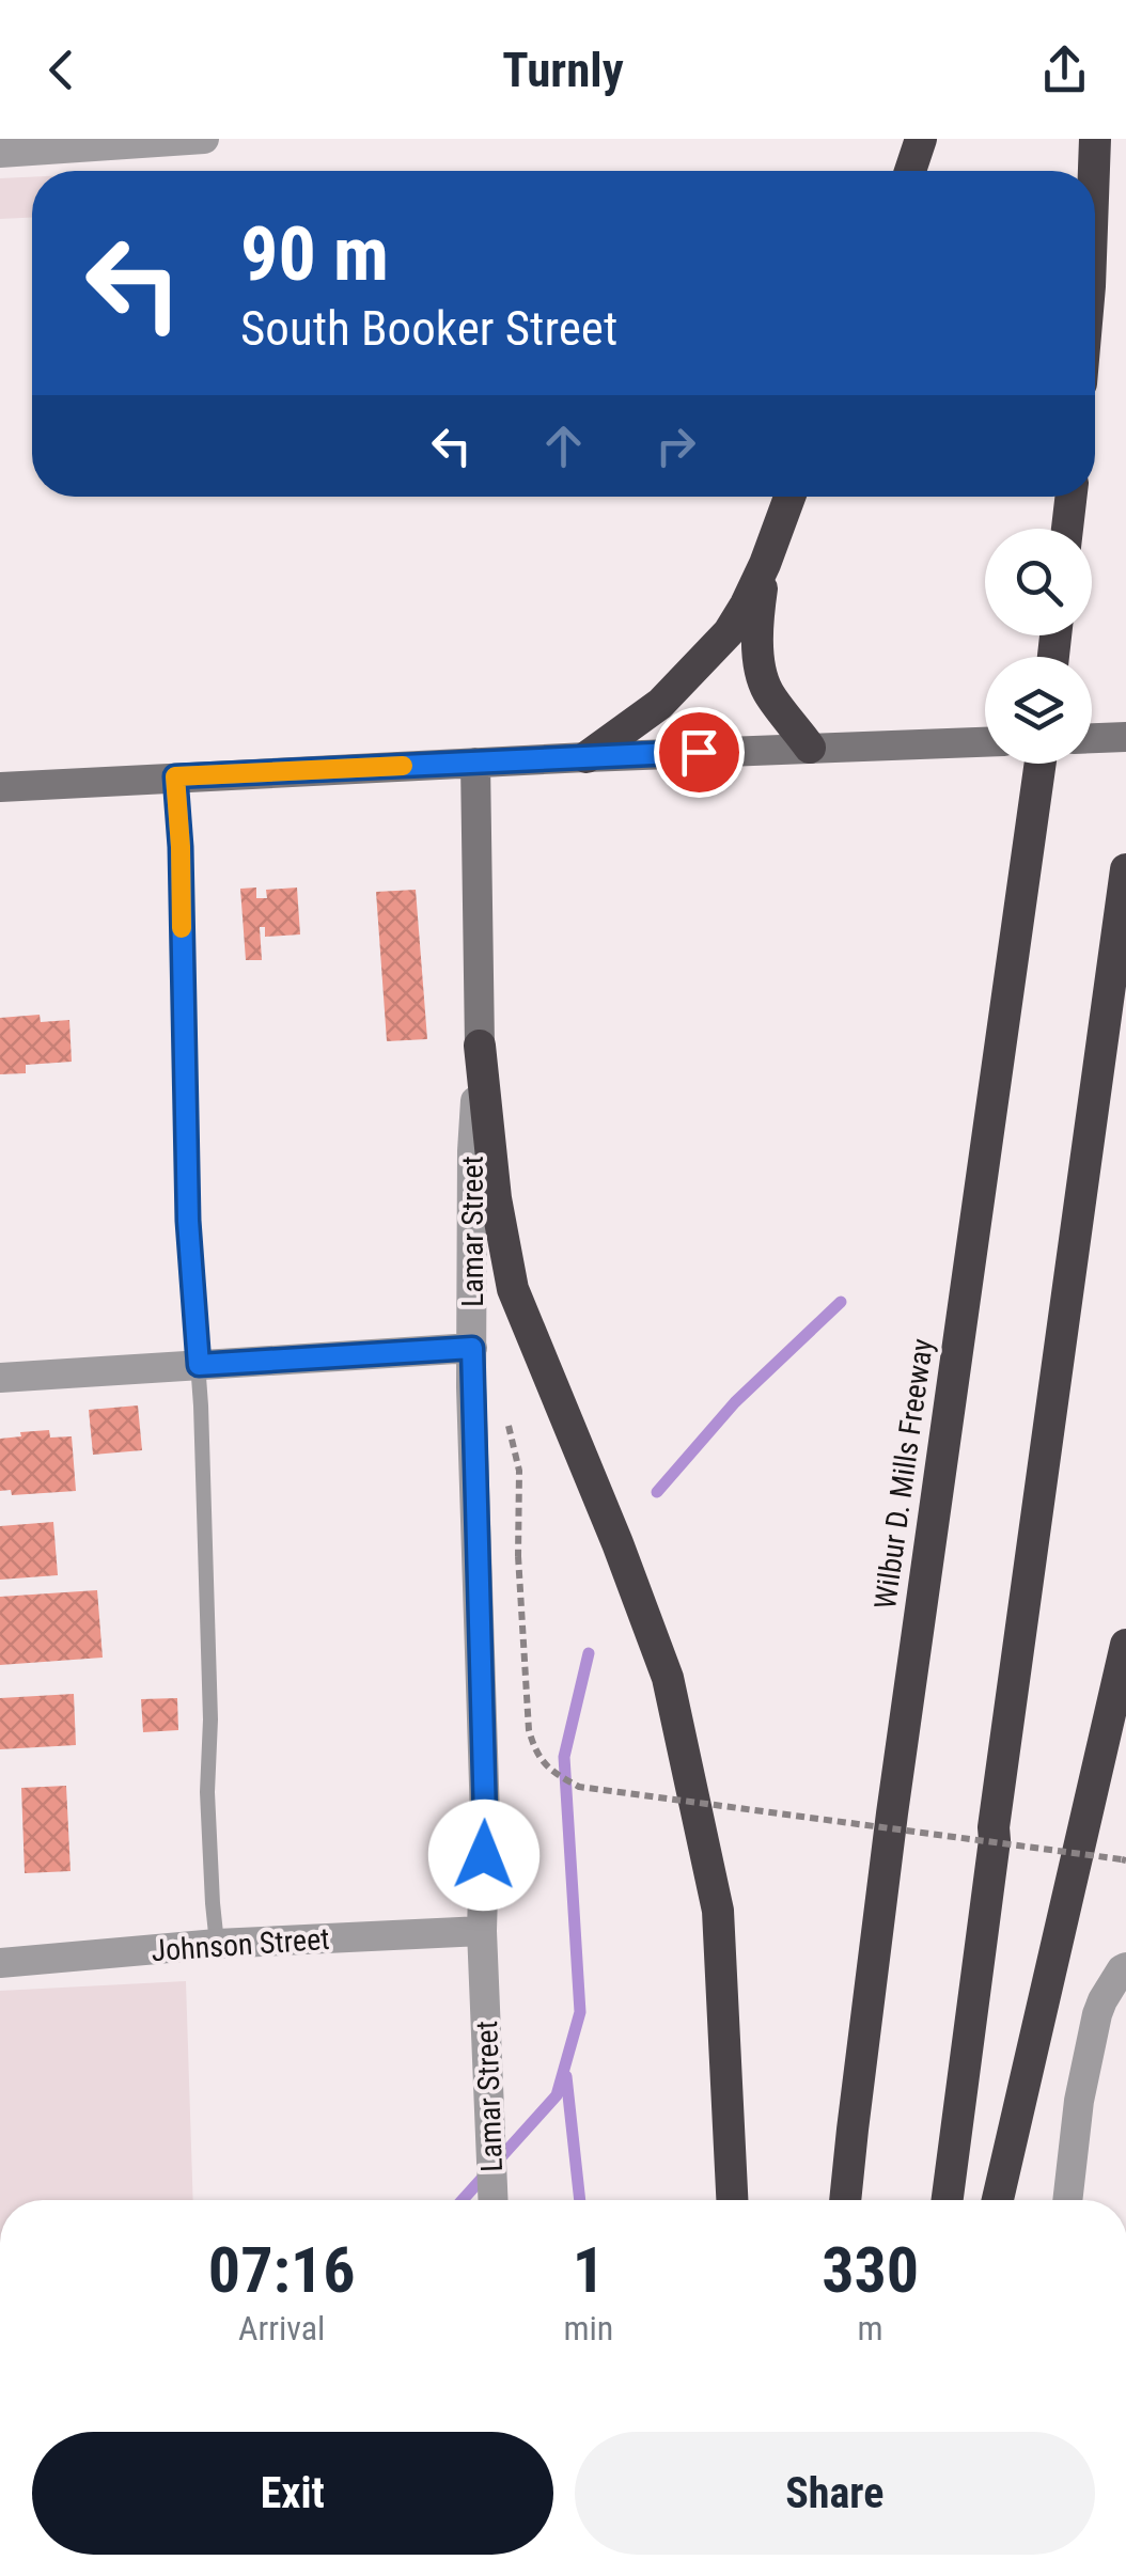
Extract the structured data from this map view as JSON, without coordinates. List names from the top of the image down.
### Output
{
  "streets": {
    "highway": ["Wilbur D. Mills Freeway"],
    "main road": ["Lamar Street"],
    "street": ["Johnson Street"]
  },
  "crossings": [
    ["Lamar Street", "Johnson Street"]
  ],
  "page": {
    "header": "Turnly",
    "turn": ["90 m", "South Booker Street"],
    "eta": [
      "07:16",
      "Arrival",
      "1",
      "min",
      "330",
      "m"
    ],
    "buttons": ["Exit", "Share"]
  }
}
